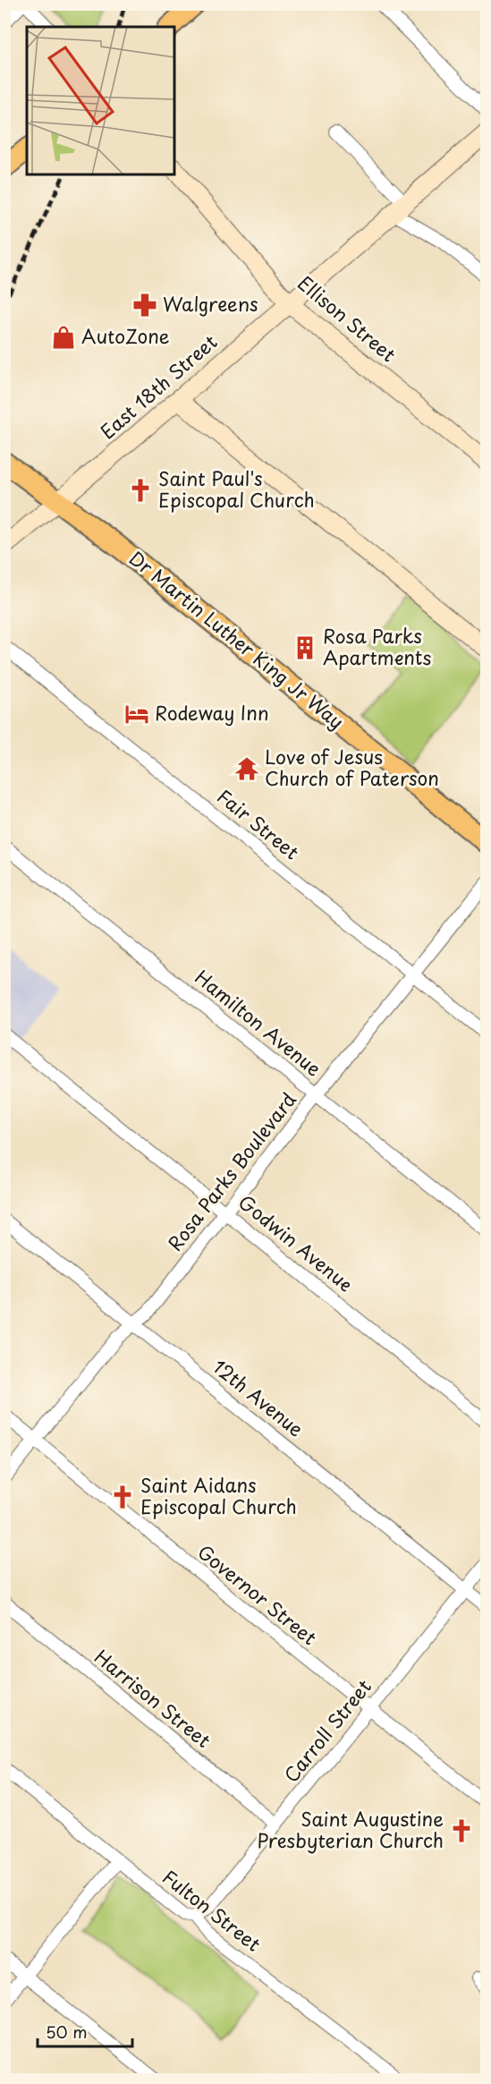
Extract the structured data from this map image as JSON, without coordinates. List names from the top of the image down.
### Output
{
  "streets": {
    "main road": ["Dr Martin Luther King Jr Way"],
    "street": [
      "Ellison Street",
      "East 18th Street",
      "Fair Street",
      "Hamilton Avenue",
      "Rosa Parks Boulevard",
      "Godwin Avenue",
      "12th Avenue",
      "Governor Street",
      "Harrison Street",
      "Carroll Street",
      "Fulton Street"
    ]
  },
  "crossings": [
    ["Ellison Street", "East 18th Street"],
    ["East 18th Street", "Dr Martin Luther King Jr Way"],
    ["Fair Street", "Rosa Parks Boulevard"],
    ["Hamilton Avenue", "Rosa Parks Boulevard"],
    ["Rosa Parks Boulevard", "Godwin Avenue"],
    ["Rosa Parks Boulevard", "12th Avenue"],
    ["Rosa Parks Boulevard", "Governor Street"],
    ["12th Avenue", "Carroll Street"],
    ["Governor Street", "Carroll Street"],
    ["Harrison Street", "Carroll Street"],
    ["Carroll Street", "Fulton Street"]
  ],
  "places": {
    "pharmacy": ["Walgreens"],
    "shop": ["AutoZone"],
    "church": ["Saint Paul's Episcopal Church", "Saint Aidans Episcopal Church", "Saint Augustine Presbyterian Church"],
    "building": ["Rosa Parks Apartments"],
    "hotel": ["Rodeway Inn"],
    "temple": ["Love of Jesus Church of Paterson"]
  },
  "scale_bar": "50 m"
}
